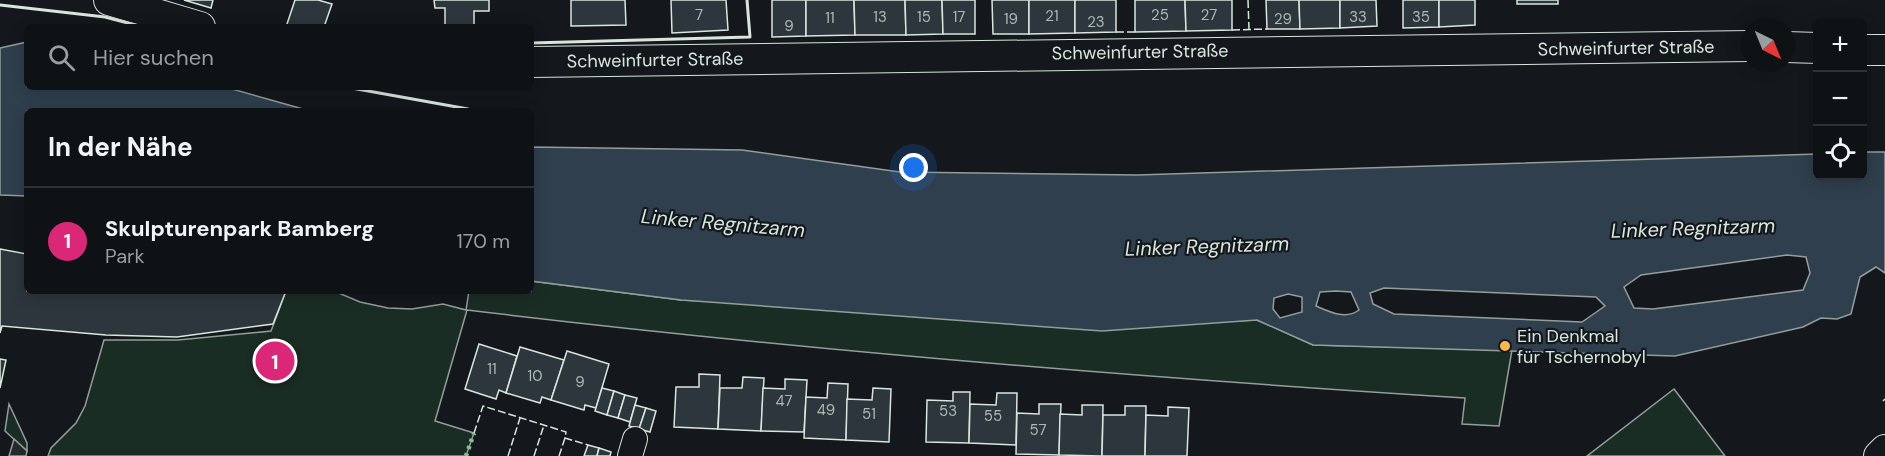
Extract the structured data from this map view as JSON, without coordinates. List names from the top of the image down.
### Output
{
  "streets": {
    "street": ["Schweinfurter Straße"]
  },
  "water": ["Linker Regnitzarm"],
  "places": ["Ein Denkmal für Tschernobyl"],
  "house_numbers": [
    "7",
    "25",
    "27",
    "21",
    "13",
    "15",
    "17",
    "33",
    "35",
    "11",
    "19",
    "29",
    "23",
    "9",
    "11",
    "10",
    "9",
    "47",
    "49",
    "53",
    "51",
    "55",
    "57"
  ],
  "north": "bottom right",
  "page": {
    "map_buttons": ["+", "−"],
    "search": "Hier suchen",
    "heading": "In der Nähe",
    "list": [
      {
        "mark": "1",
        "name": "Skulpturenpark Bamberg",
        "note": "Park",
        "value": "170 m"
      }
    ],
    "pins": "1"
  }
}
